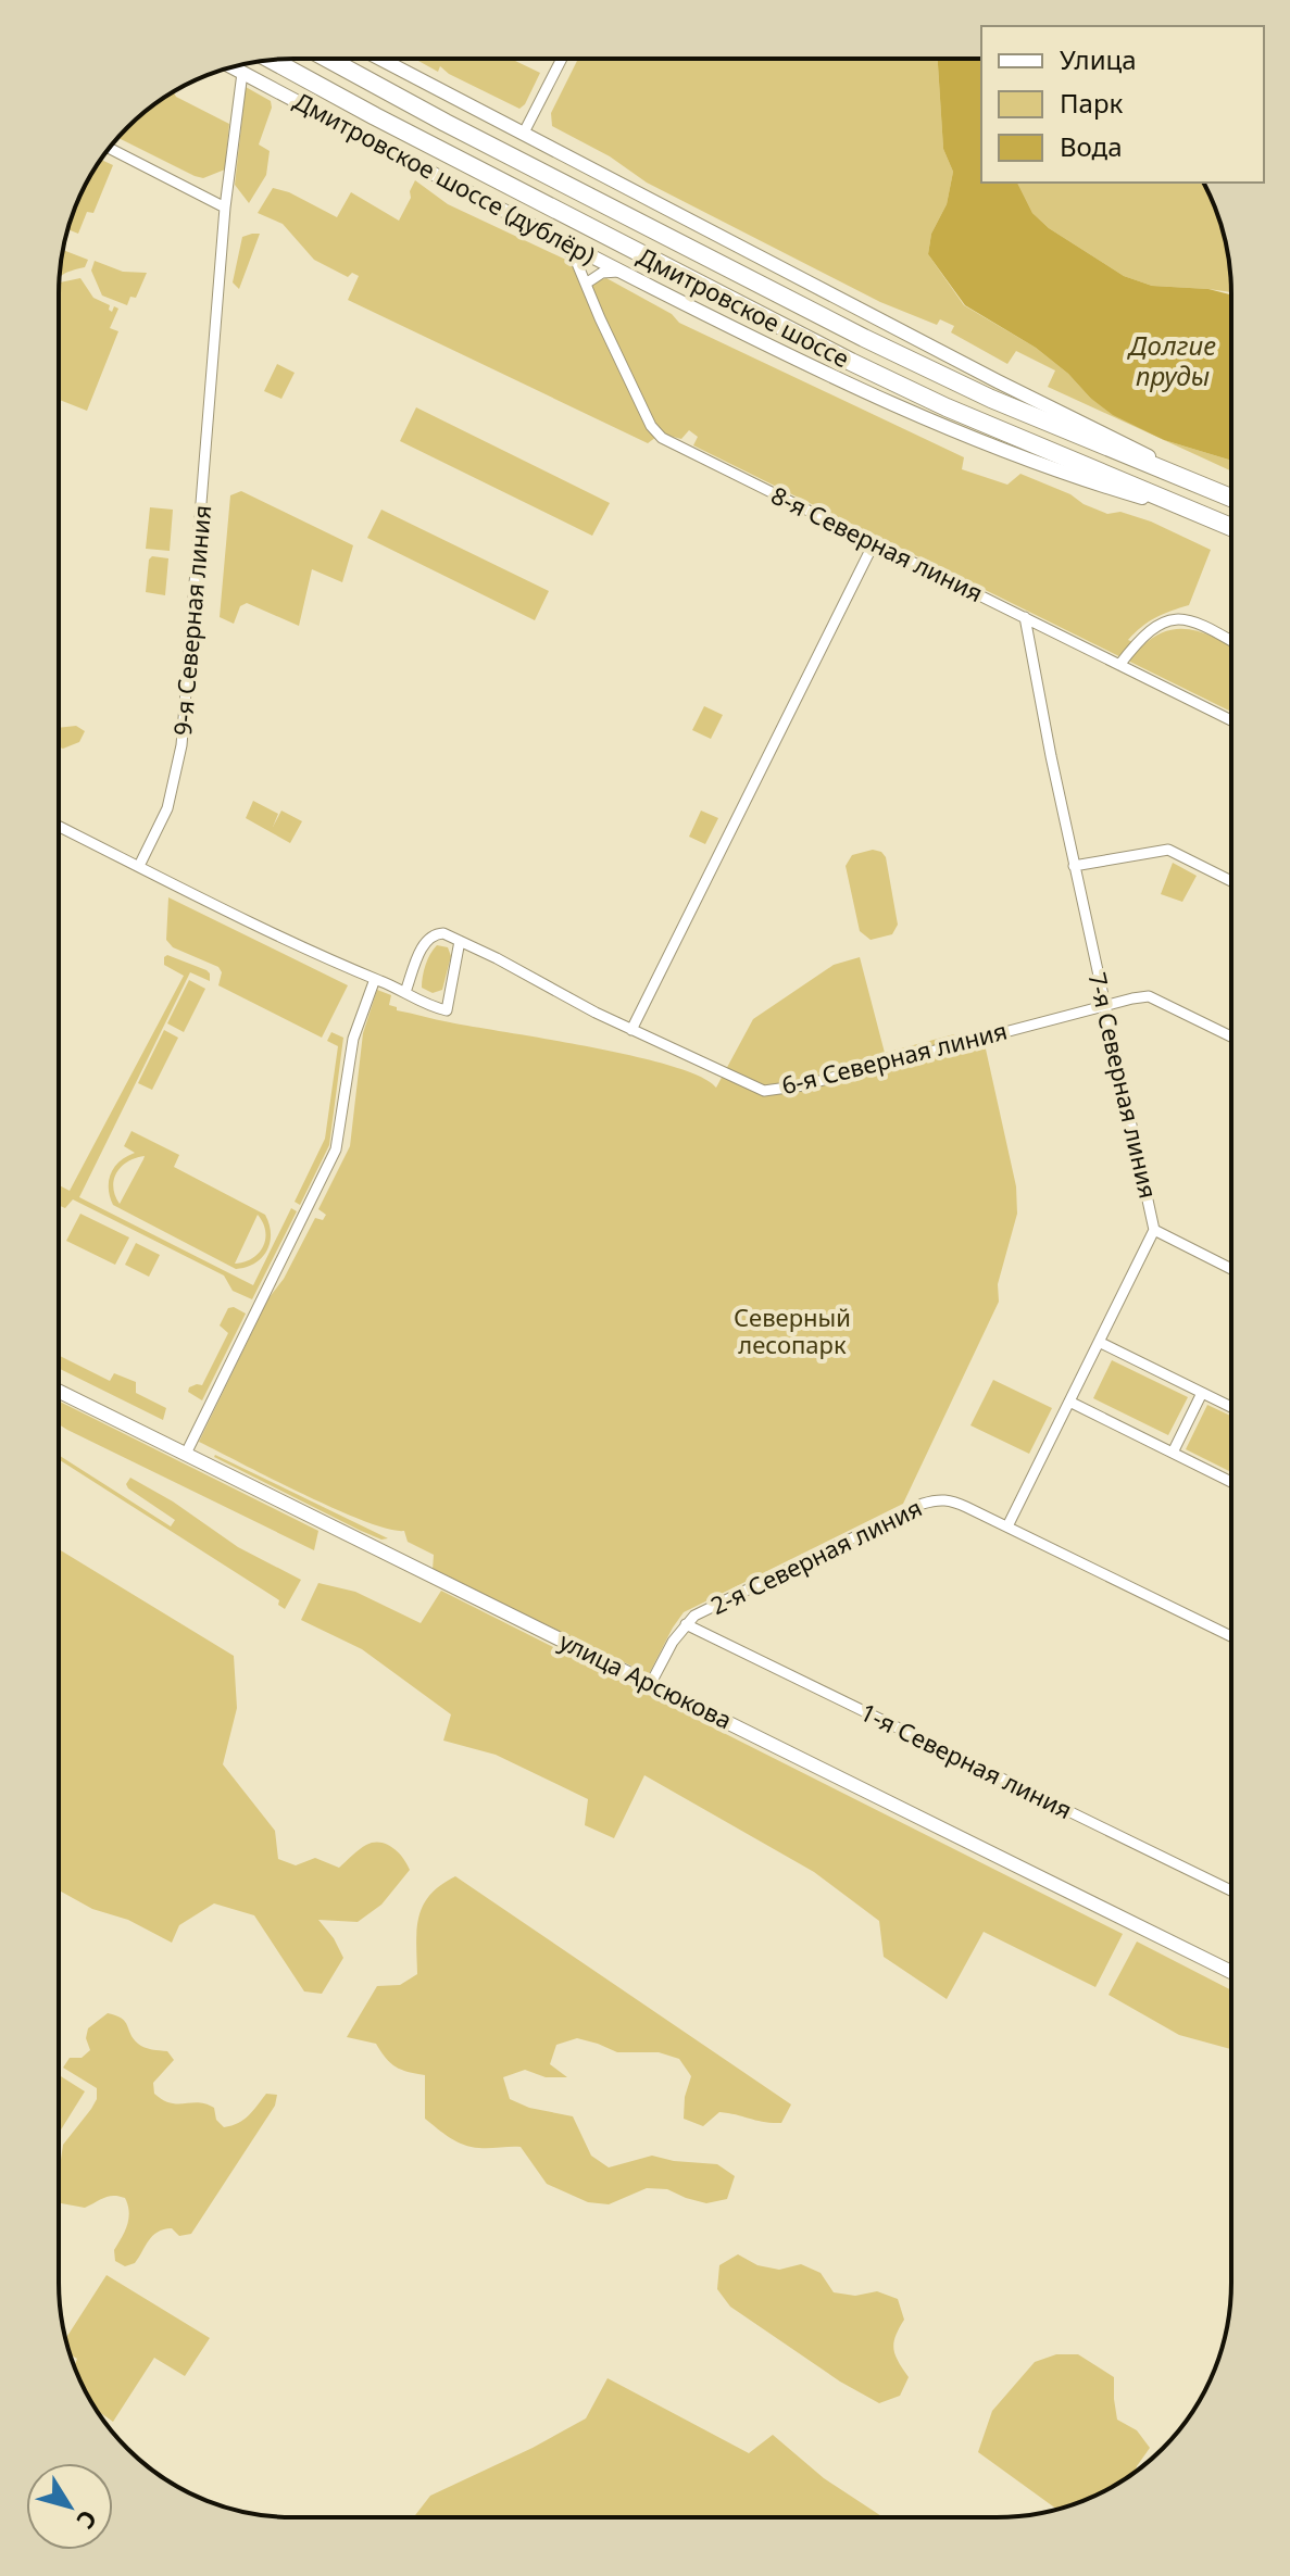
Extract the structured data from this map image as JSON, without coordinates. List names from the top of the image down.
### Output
{
  "streets": {
    "highway": ["Дмитровское шоссе"],
    "street": [
      "Дмитровское шоссе (дублёр)",
      "8-я Северная линия",
      "9-я Северная линия",
      "6-я Северная линия",
      "7-я Северная линия",
      "2-я Северная линия",
      "улица Арсюкова",
      "1-я Северная линия"
    ]
  },
  "crossings": [
    ["Дмитровское шоссе (дублёр)", "Дмитровское шоссе"],
    ["Дмитровское шоссе (дублёр)", "8-я Северная линия"],
    ["Дмитровское шоссе (дублёр)", "9-я Северная линия"],
    ["8-я Северная линия", "7-я Северная линия"],
    ["6-я Северная линия", "7-я Северная линия"],
    ["7-я Северная линия", "2-я Северная линия"],
    ["2-я Северная линия", "улица Арсюкова"],
    ["2-я Северная линия", "1-я Северная линия"]
  ],
  "water": ["Долгие пруды"],
  "parks": ["Северный лесопарк"],
  "legend": ["Улица", "Парк", "Вода"],
  "north": "bottom right"
}
